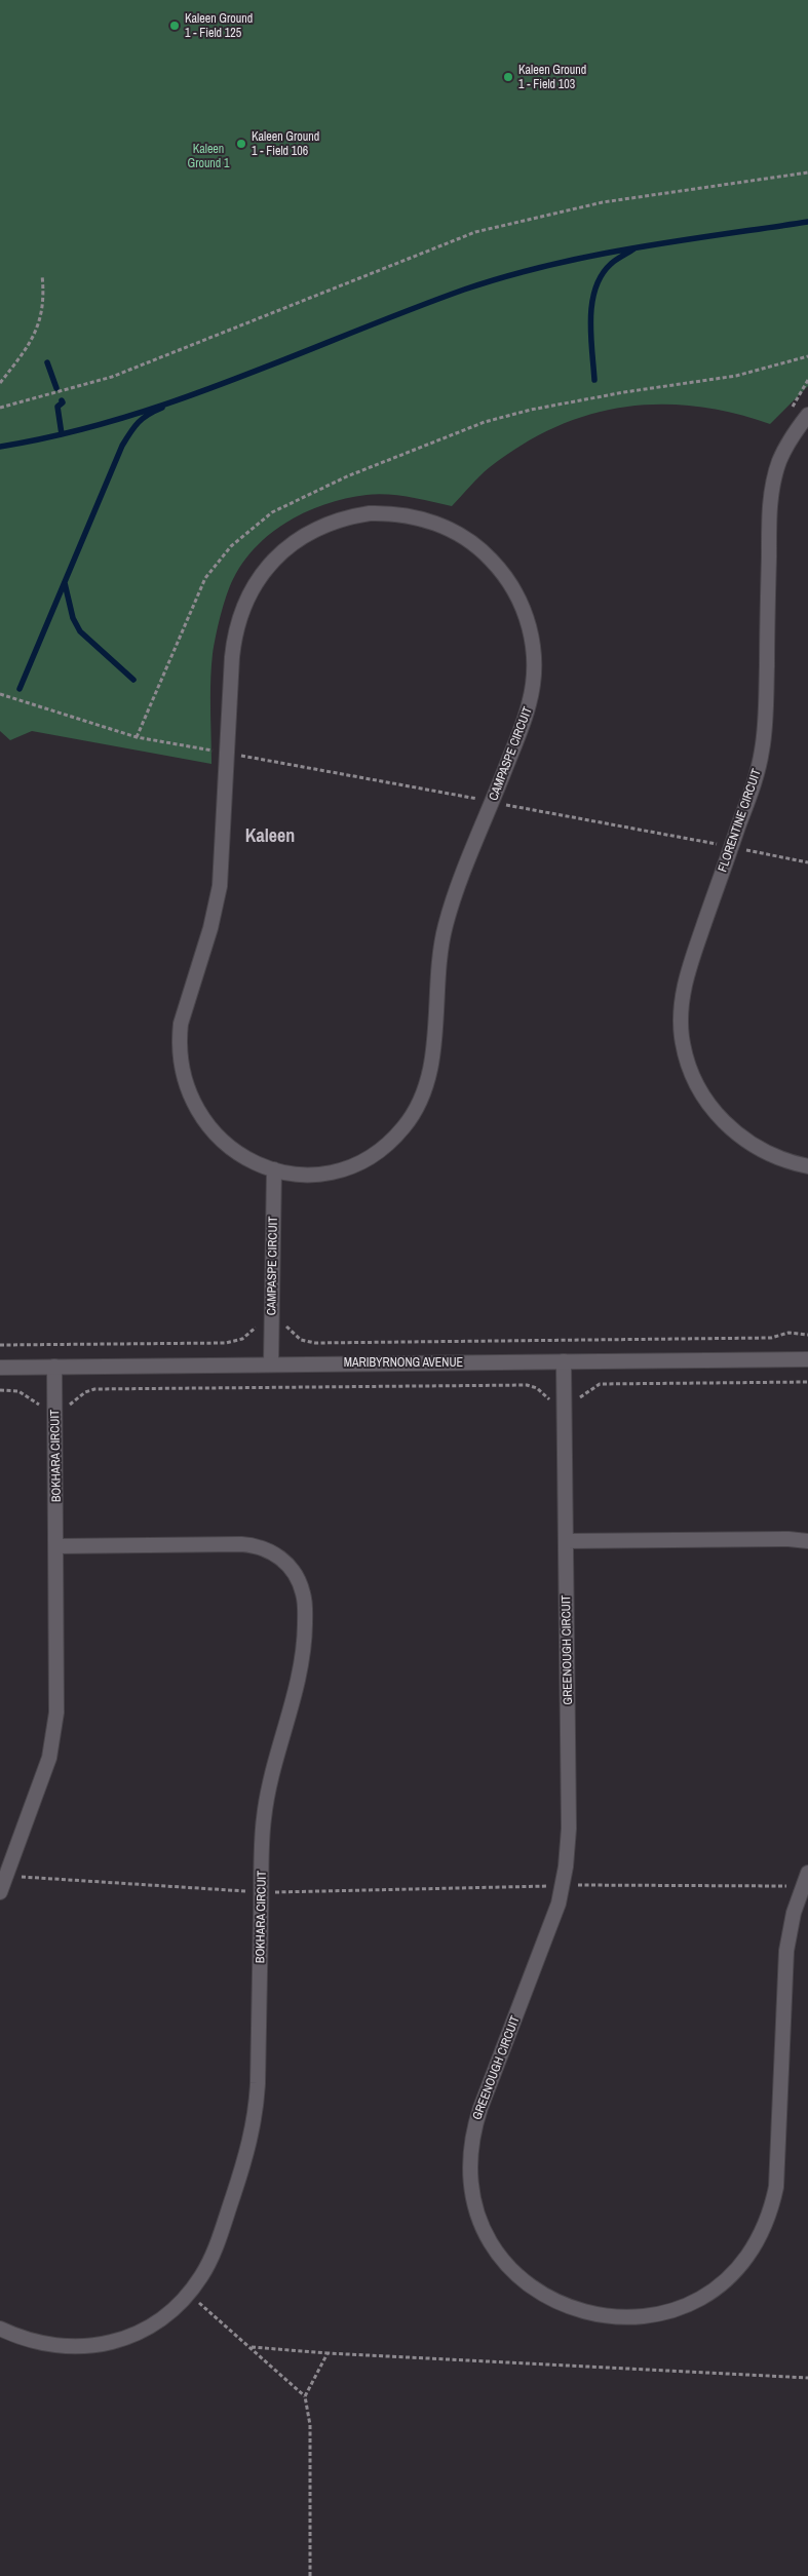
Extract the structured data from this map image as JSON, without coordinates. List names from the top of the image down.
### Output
{
  "streets": {
    "street": [
      "CAMPASPE CIRCUIT",
      "FLORENTINE CIRCUIT",
      "MARIBYRNONG AVENUE",
      "BOKHARA CIRCUIT",
      "GREENOUGH CIRCUIT"
    ]
  },
  "crossings": [
    ["CAMPASPE CIRCUIT", "MARIBYRNONG AVENUE"],
    ["MARIBYRNONG AVENUE", "BOKHARA CIRCUIT"],
    ["MARIBYRNONG AVENUE", "GREENOUGH CIRCUIT"]
  ],
  "districts": ["Kaleen"],
  "parks": ["Kaleen Ground 1"],
  "places": ["Kaleen Ground 1 - Field 125", "Kaleen Ground 1 - Field 103", "Kaleen Ground 1 - Field 106"]
}
